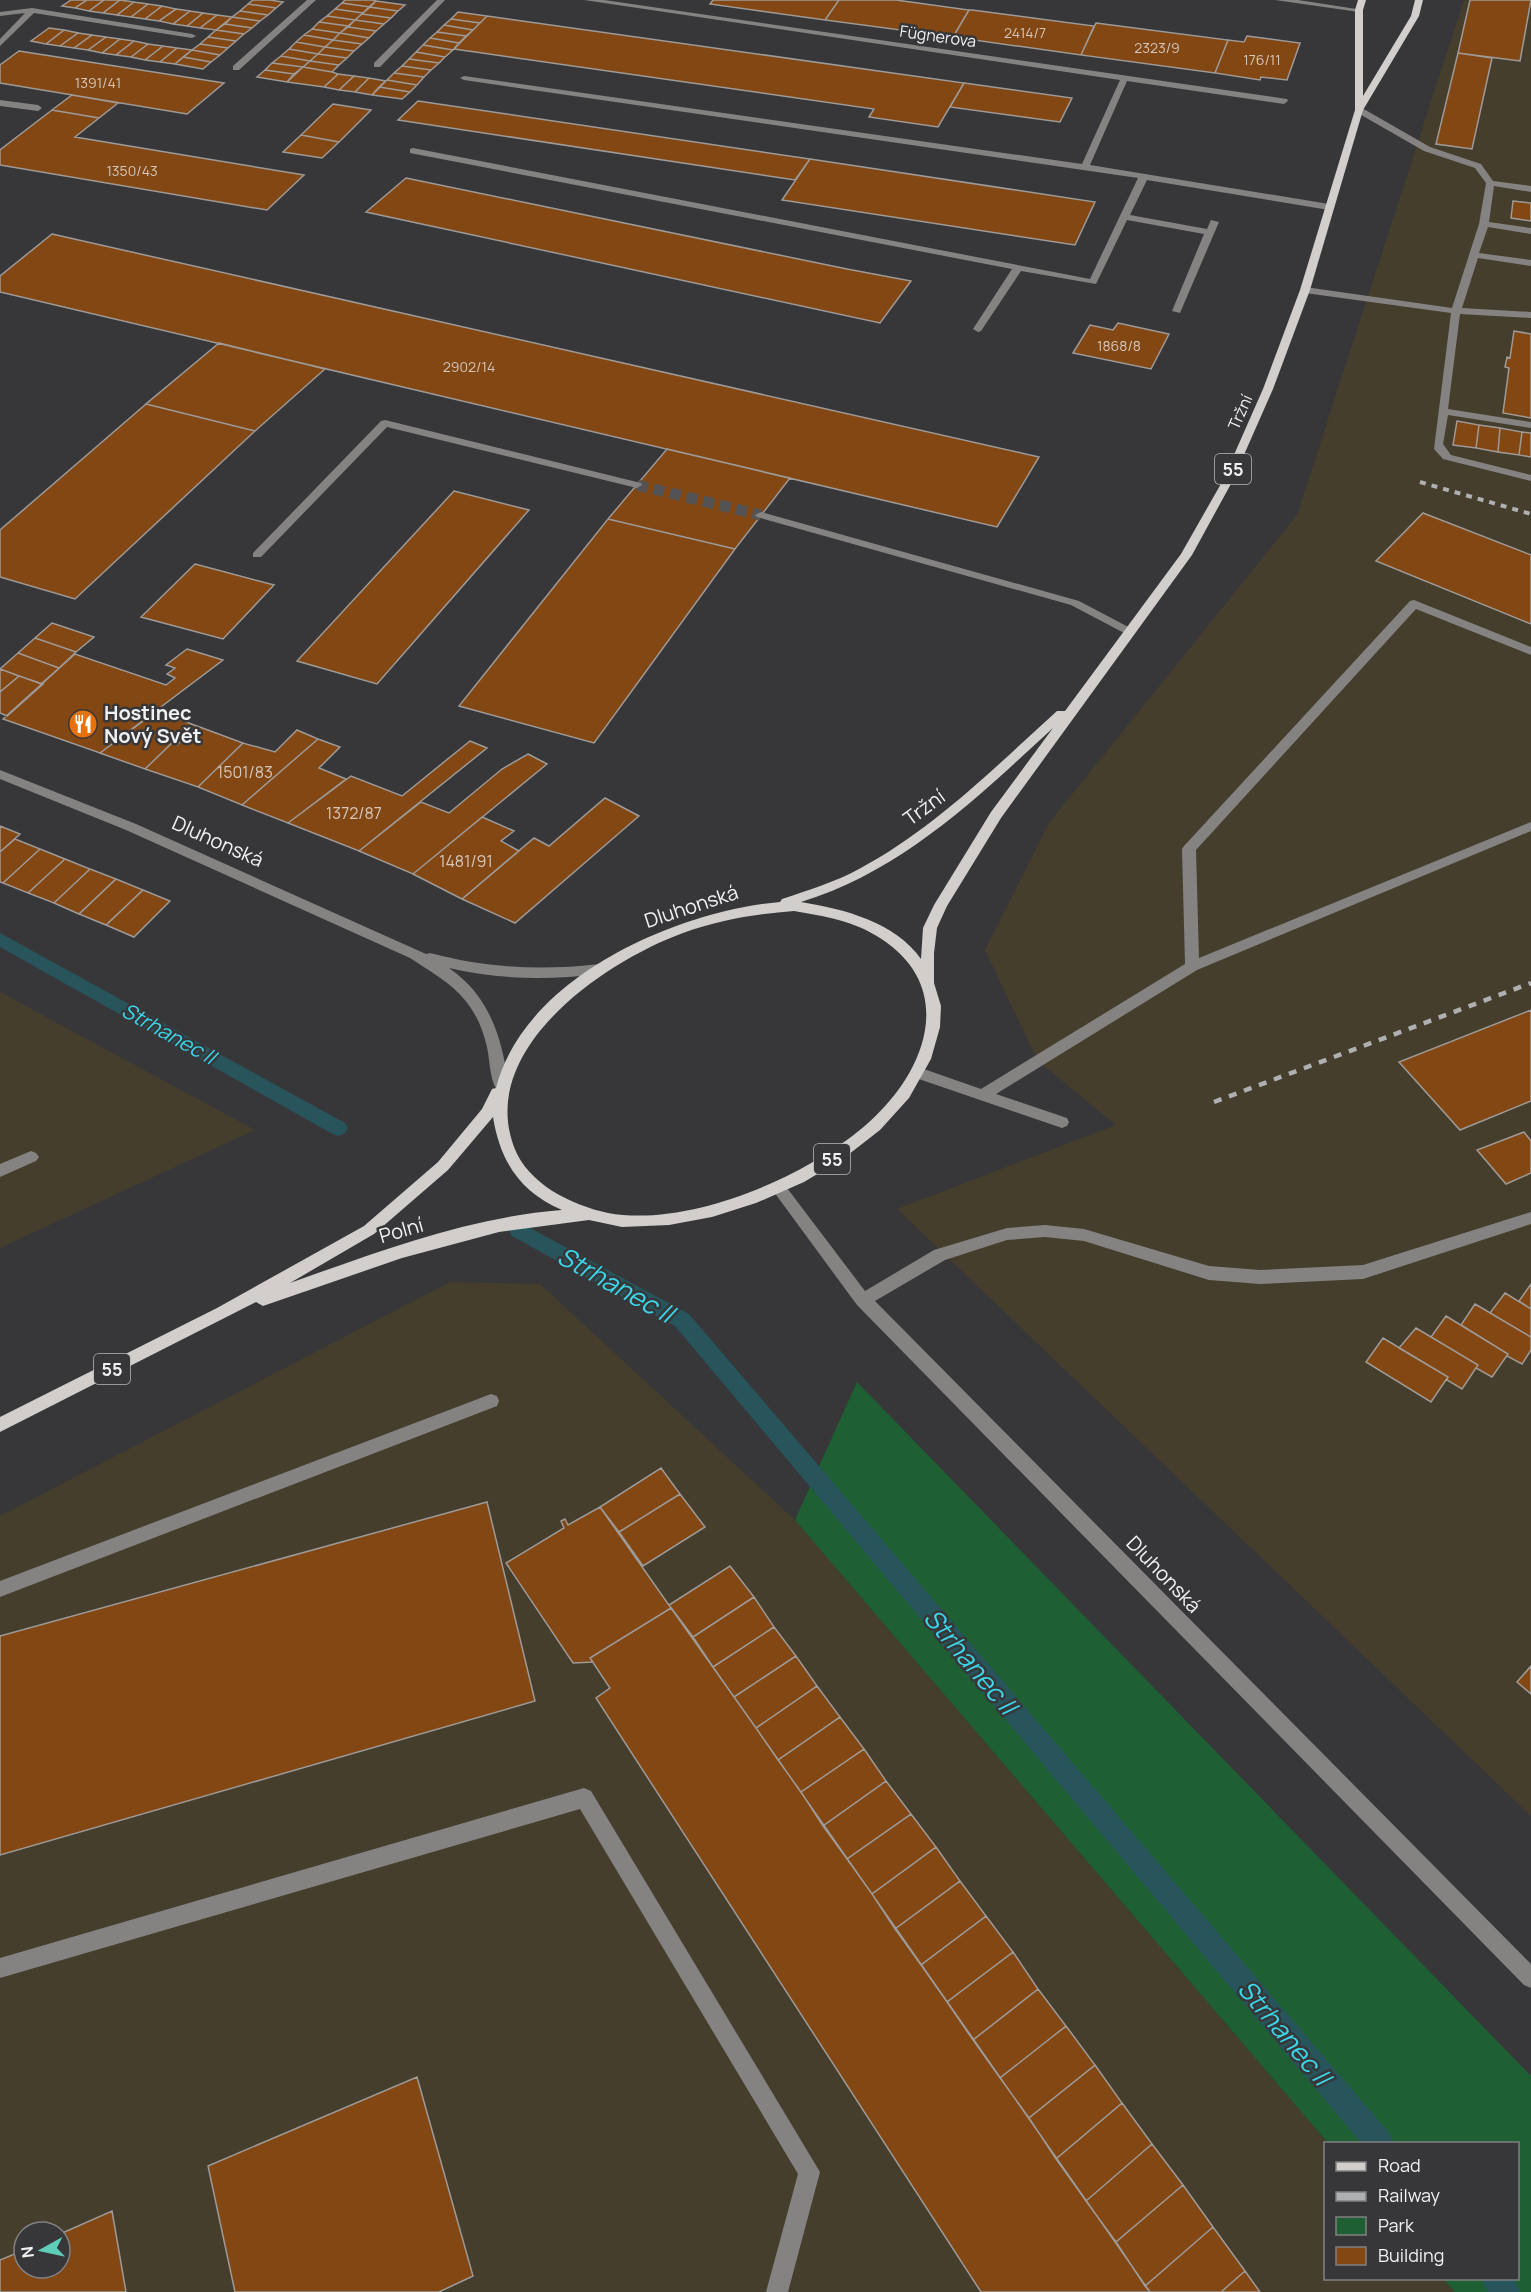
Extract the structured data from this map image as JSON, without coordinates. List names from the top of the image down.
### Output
{
  "streets": {
    "main road": [
      "Tržní",
      "55",
      "Dluhonská",
      "Polní"
    ],
    "street": ["Fügnerova"]
  },
  "crossings": [
    ["Tržní", "Dluhonská"],
    ["Dluhonská", "Polní"]
  ],
  "water": ["Strhanec II"],
  "places": {
    "restaurant": ["Hostinec Nový Svět"]
  },
  "house_numbers": [
    "2414/7",
    "2323/9",
    "176/11",
    "1391/41",
    "1350/43",
    "1868/8",
    "2902/14",
    "1501/83",
    "1372/87",
    "1481/91"
  ],
  "legend": [
    "Road",
    "Railway",
    "Park",
    "Building"
  ],
  "north": "left"
}
